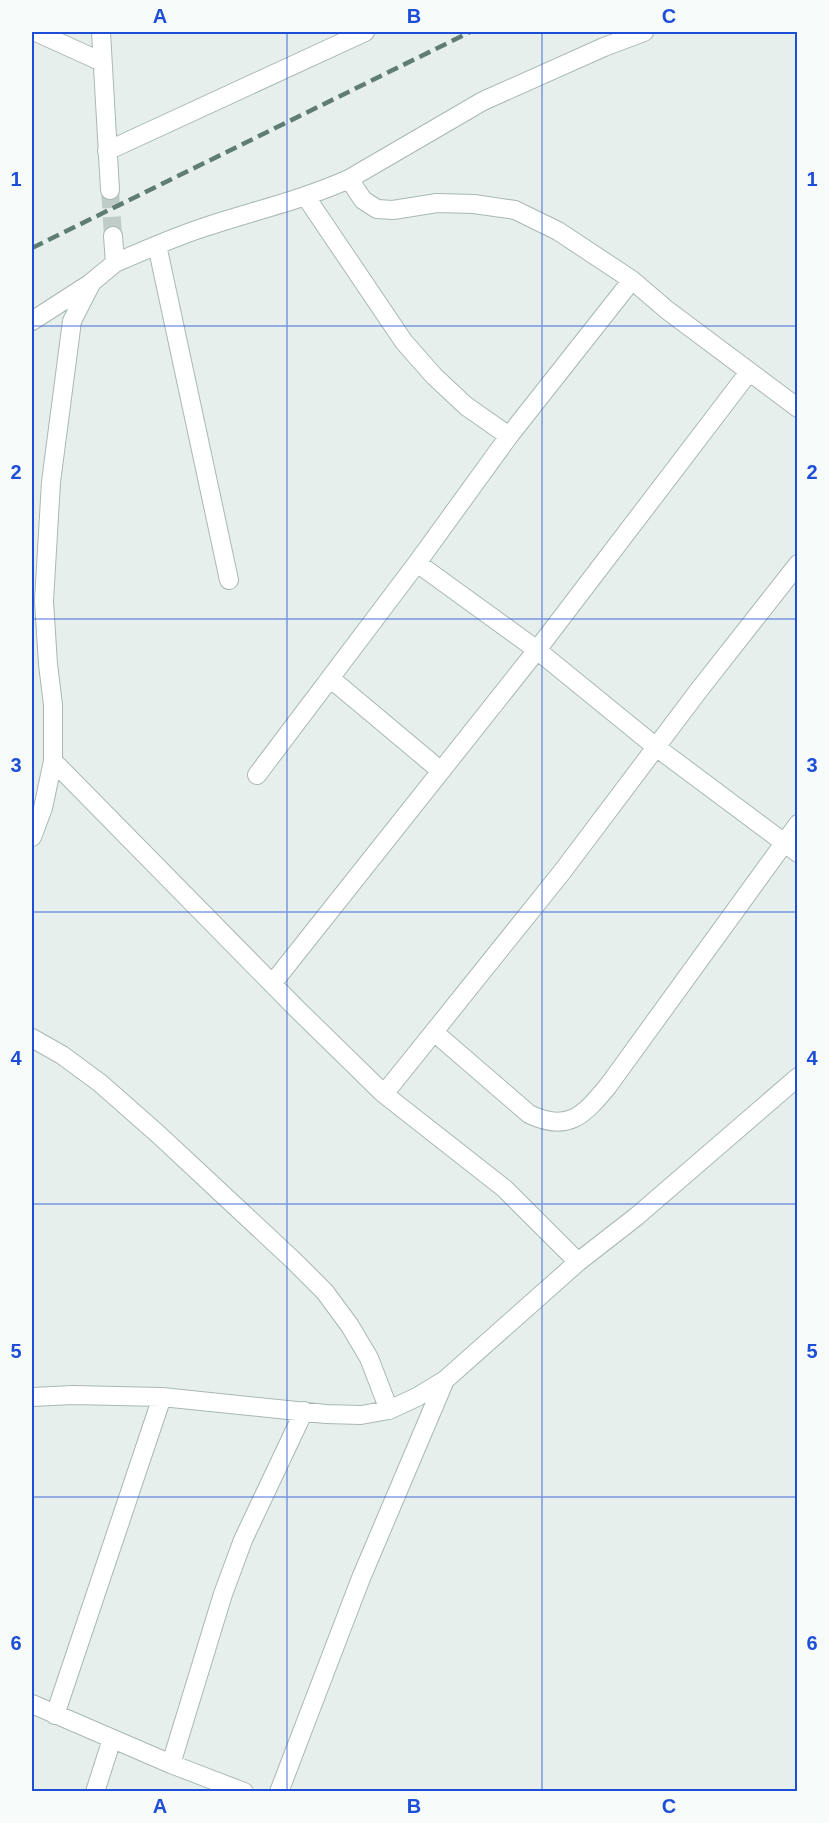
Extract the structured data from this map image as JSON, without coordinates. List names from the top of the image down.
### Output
{
  "grid": {
    "columns": ["A", "B", "C"],
    "rows": [
      "1",
      "2",
      "3",
      "4",
      "5",
      "6"
    ]
  }
}
